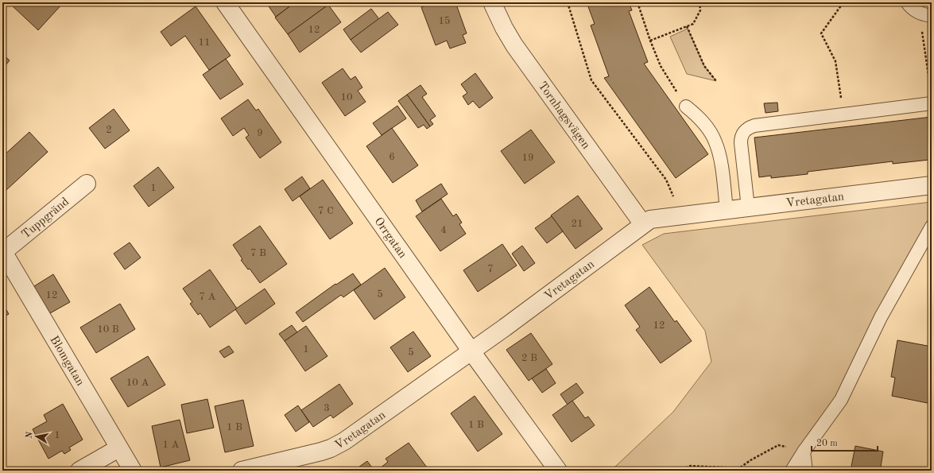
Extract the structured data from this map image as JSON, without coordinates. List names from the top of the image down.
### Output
{
  "streets": {
    "street": [
      "Tornhagsvägen",
      "Vretagatan",
      "Tuppgränd",
      "Orrgatan",
      "Blomgatan"
    ]
  },
  "crossings": [
    ["Tornhagsvägen", "Vretagatan"],
    ["Vretagatan", "Orrgatan"],
    ["Tuppgränd", "Blomgatan"]
  ],
  "house_numbers": [
    "15",
    "12",
    "11",
    "10",
    "2",
    "9",
    "6",
    "19",
    "1",
    "7 C",
    "21",
    "4",
    "7 B",
    "7",
    "5",
    "12",
    "7 A",
    "12",
    "10 B",
    "1",
    "5",
    "2 B",
    "10 A",
    "3",
    "1 B",
    "1 B",
    "1",
    "1 A"
  ],
  "scale_bar": "20 m",
  "north": "left"
}
